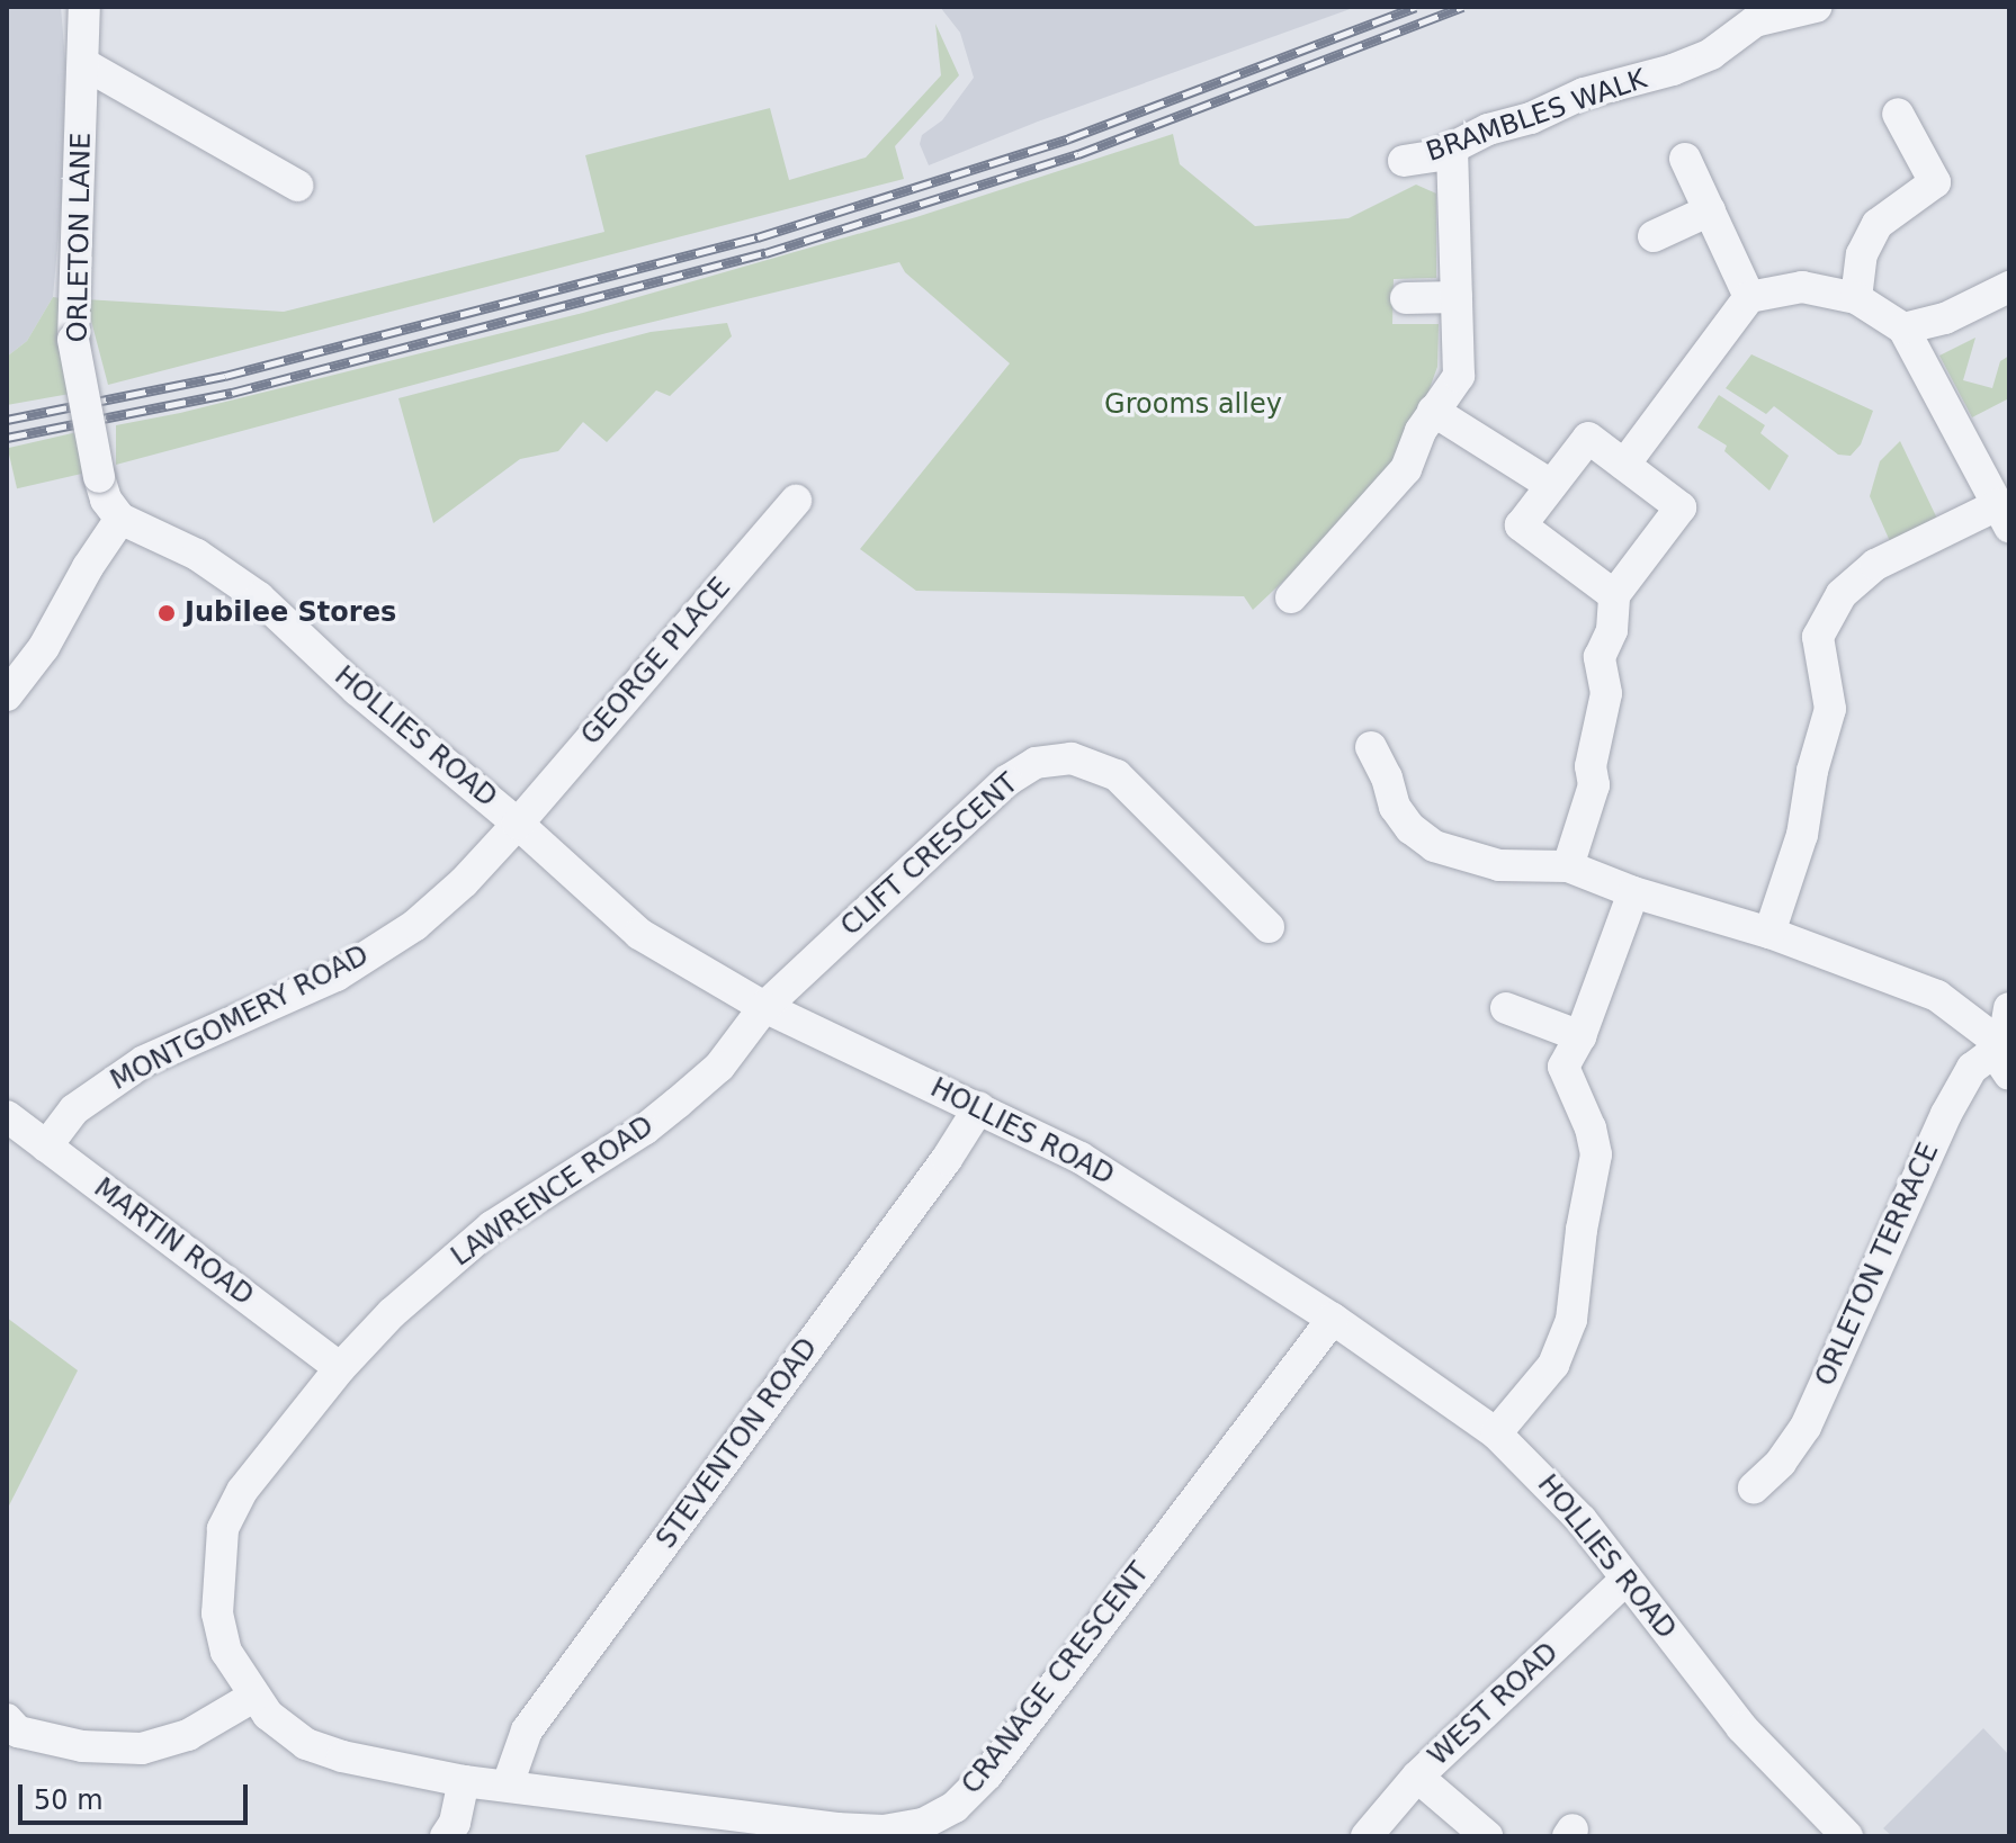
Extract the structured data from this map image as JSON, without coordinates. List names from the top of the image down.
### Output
{
  "streets": {
    "street": [
      "BRAMBLES WALK",
      "ORLETON LANE",
      "GEORGE PLACE",
      "HOLLIES ROAD",
      "CLIFT CRESCENT",
      "MONTGOMERY ROAD",
      "LAWRENCE ROAD",
      "MARTIN ROAD",
      "ORLETON TERRACE",
      "STEVENTON ROAD",
      "CRANAGE CRESCENT",
      "WEST ROAD"
    ]
  },
  "crossings": [
    ["ORLETON LANE", "HOLLIES ROAD"],
    ["GEORGE PLACE", "HOLLIES ROAD"],
    ["GEORGE PLACE", "MONTGOMERY ROAD"],
    ["HOLLIES ROAD", "CLIFT CRESCENT"],
    ["HOLLIES ROAD", "MONTGOMERY ROAD"],
    ["HOLLIES ROAD", "LAWRENCE ROAD"],
    ["HOLLIES ROAD", "STEVENTON ROAD"],
    ["HOLLIES ROAD", "CRANAGE CRESCENT"],
    ["HOLLIES ROAD", "WEST ROAD"],
    ["CLIFT CRESCENT", "LAWRENCE ROAD"],
    ["MONTGOMERY ROAD", "MARTIN ROAD"],
    ["LAWRENCE ROAD", "MARTIN ROAD"],
    ["LAWRENCE ROAD", "STEVENTON ROAD"],
    ["LAWRENCE ROAD", "CRANAGE CRESCENT"],
    ["STEVENTON ROAD", "CRANAGE CRESCENT"]
  ],
  "parks": ["Grooms alley"],
  "places": ["Jubilee Stores"],
  "scale_bar": "50 m"
}
